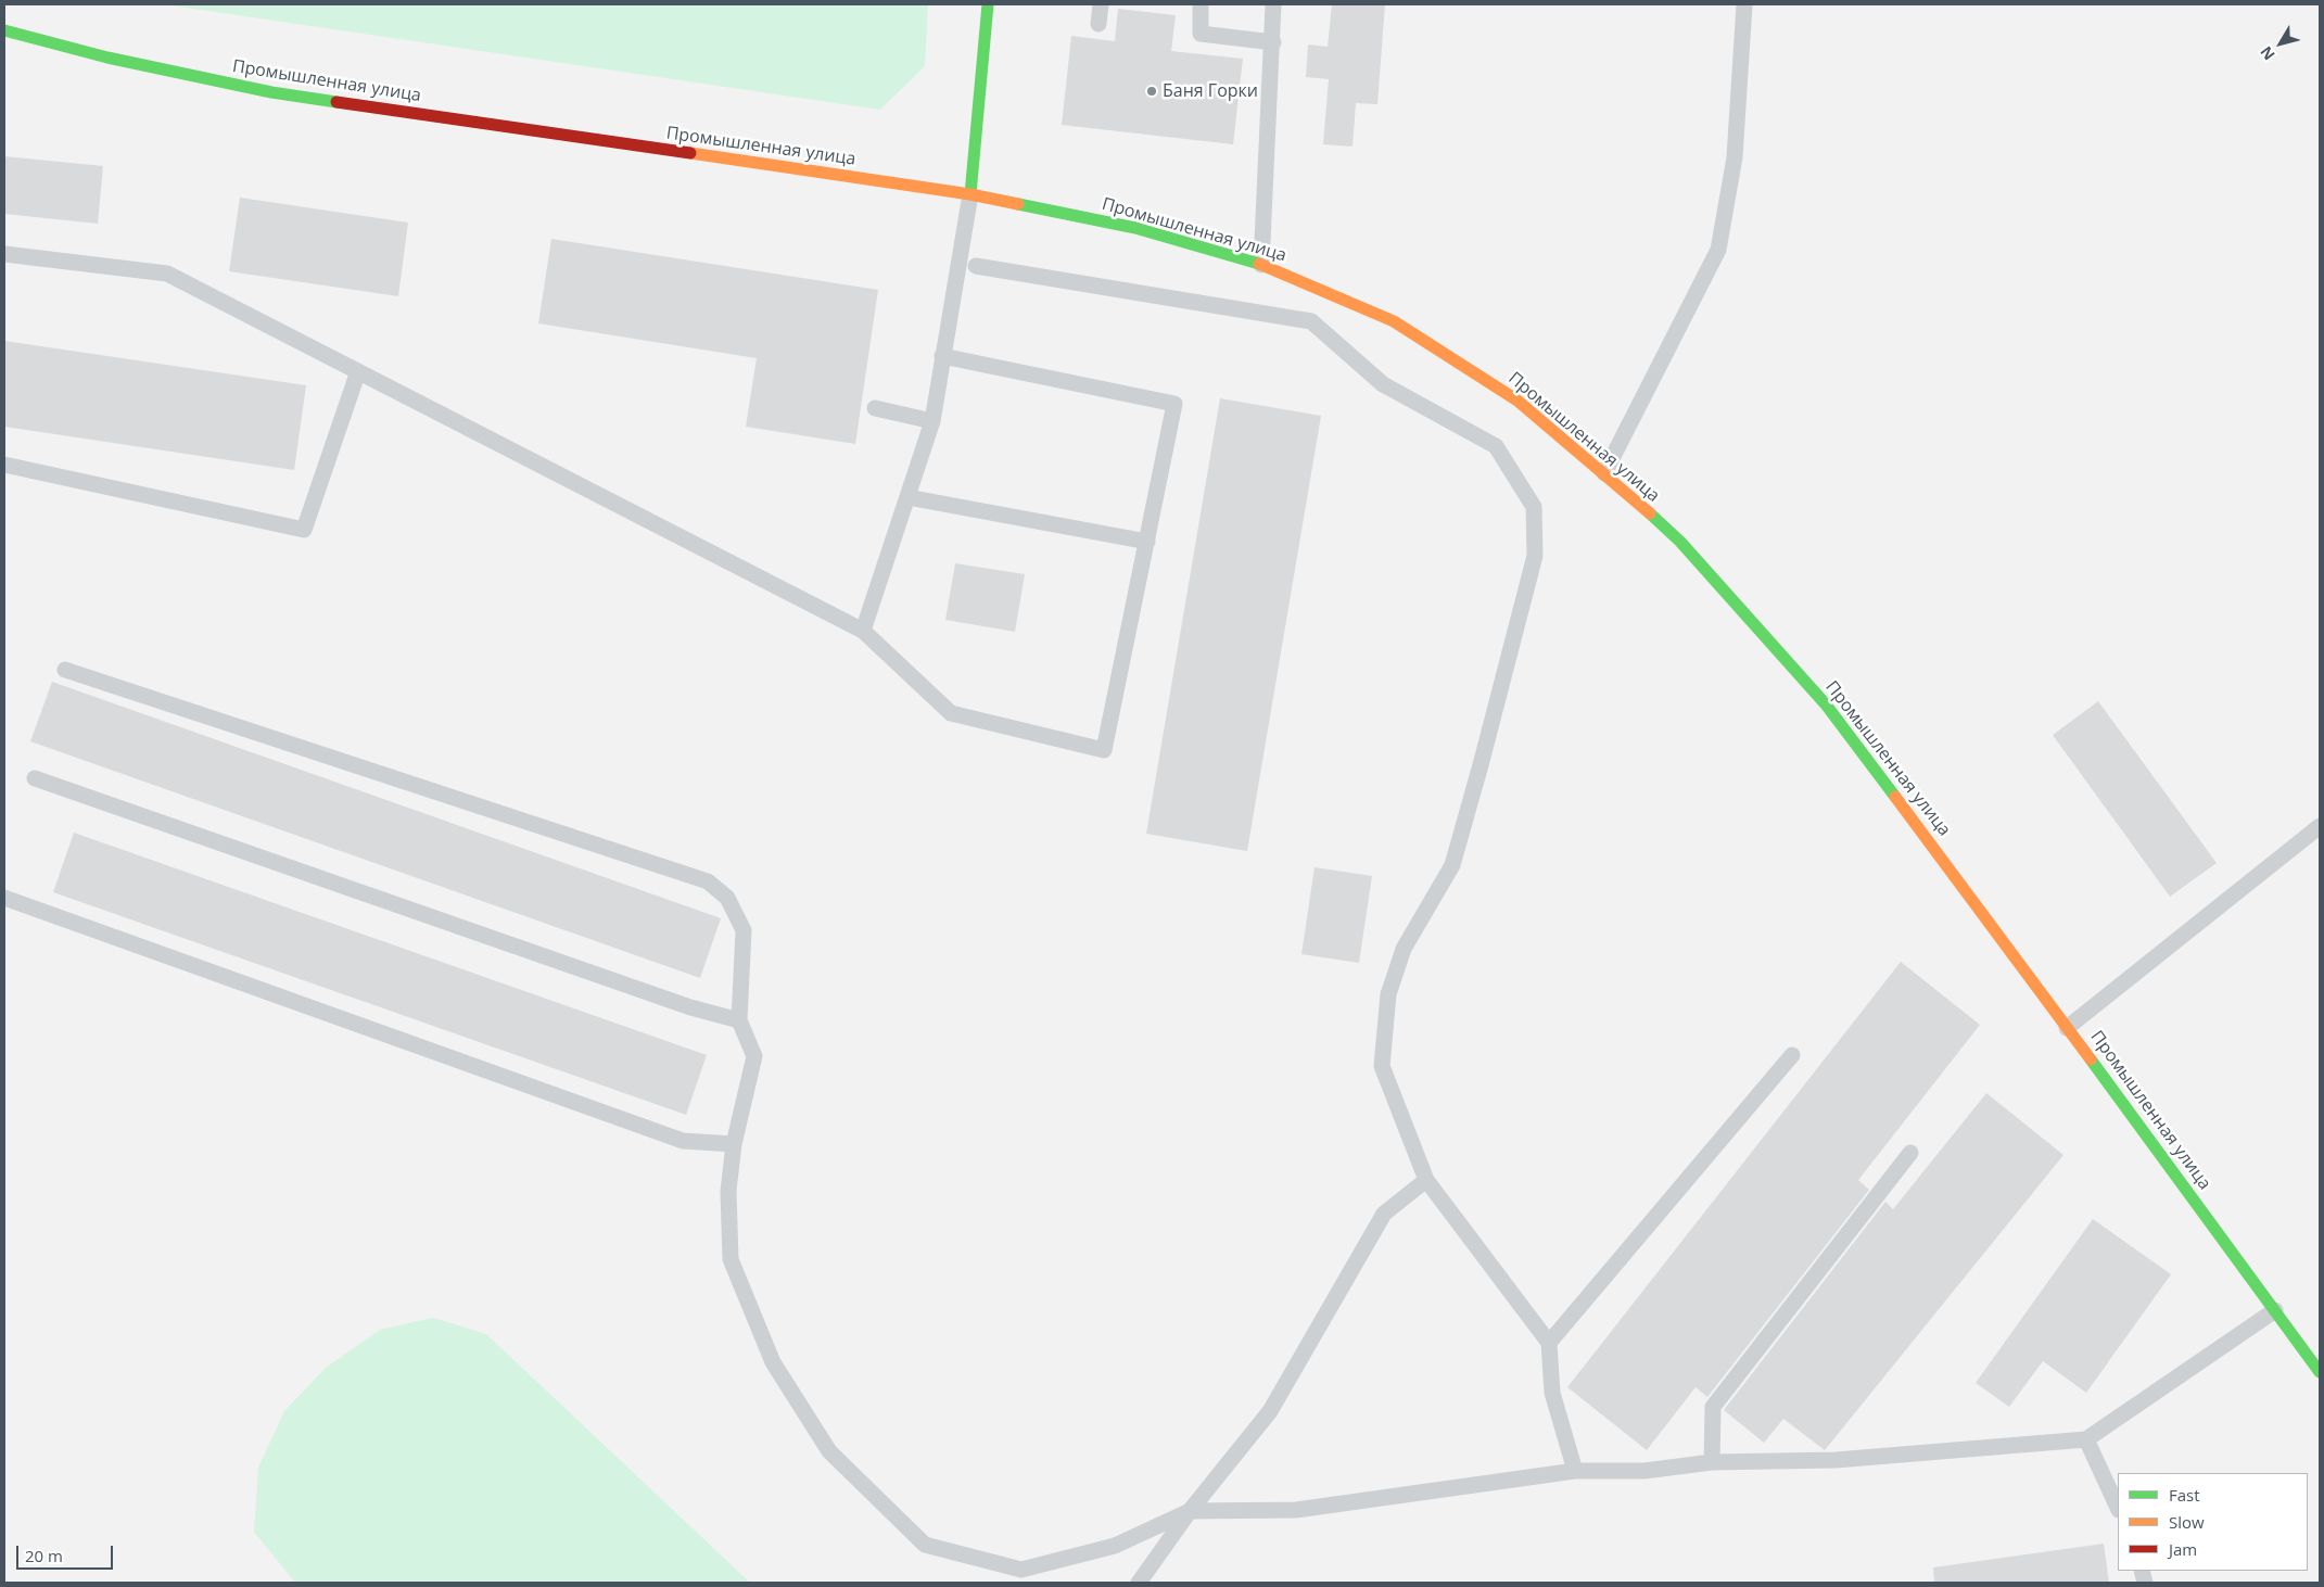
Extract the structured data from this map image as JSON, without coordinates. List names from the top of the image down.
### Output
{
  "streets": {
    "main road": ["Промышленная улица"]
  },
  "places": ["Баня Горки"],
  "legend": ["Fast", "Slow", "Jam"],
  "scale_bar": "20 m",
  "north": "bottom left"
}
